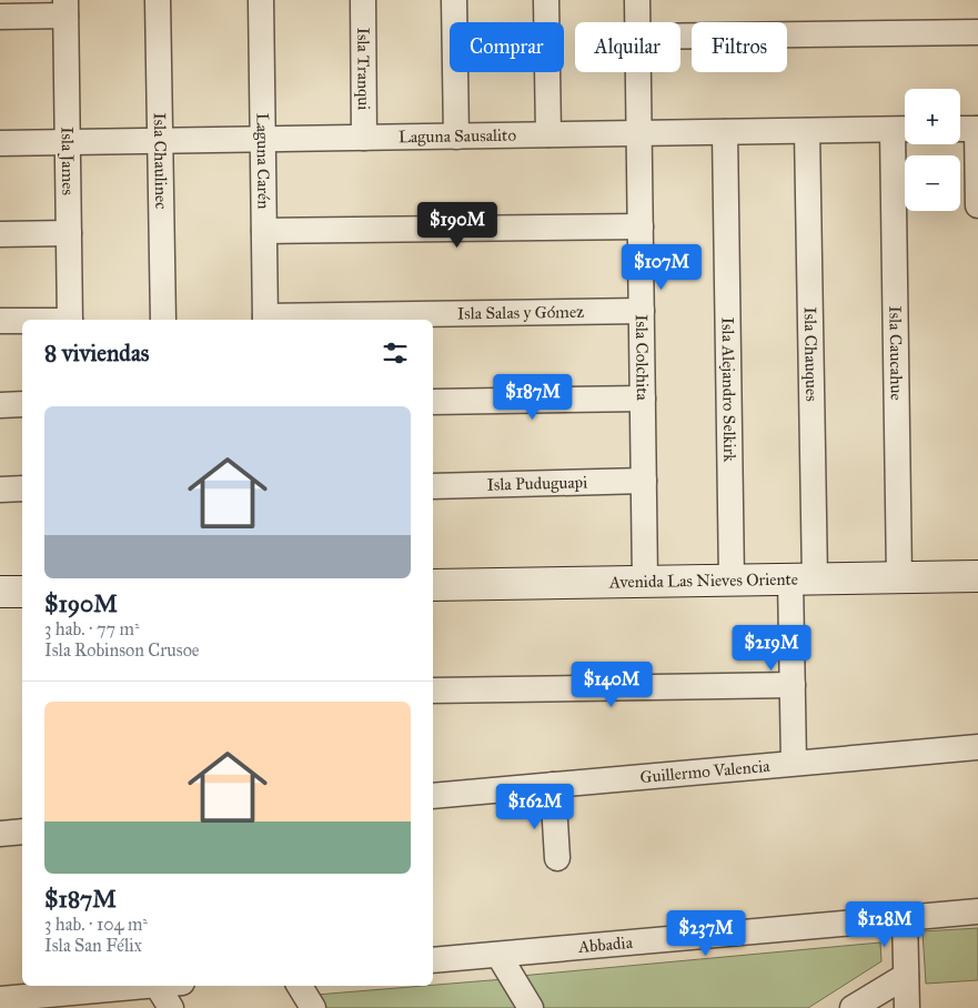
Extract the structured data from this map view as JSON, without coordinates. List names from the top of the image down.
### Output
{
  "streets": {
    "street": [
      "Isla Tranqui",
      "Laguna Sausalito",
      "Isla James",
      "Isla Chaulinec",
      "Laguna Carén",
      "Isla Salas y Gómez",
      "Isla Caucahue",
      "Isla Chauques",
      "Isla Colchita",
      "Isla Alejandro Selkirk",
      "Isla Puduguapi",
      "Avenida Las Nieves Oriente",
      "Guillermo Valencia",
      "Abbadia"
    ]
  },
  "crossings": [
    ["Isla Tranqui", "Laguna Sausalito"],
    ["Laguna Sausalito", "Isla James"],
    ["Laguna Sausalito", "Isla Chaulinec"],
    ["Laguna Sausalito", "Laguna Carén"],
    ["Laguna Sausalito", "Isla Caucahue"],
    ["Laguna Sausalito", "Isla Chauques"],
    ["Laguna Sausalito", "Isla Colchita"],
    ["Laguna Sausalito", "Isla Alejandro Selkirk"],
    ["Laguna Carén", "Isla Salas y Gómez"],
    ["Isla Salas y Gómez", "Isla Colchita"],
    ["Isla Caucahue", "Avenida Las Nieves Oriente"],
    ["Isla Chauques", "Avenida Las Nieves Oriente"],
    ["Isla Chauques", "Guillermo Valencia"],
    ["Isla Colchita", "Isla Puduguapi"],
    ["Isla Colchita", "Avenida Las Nieves Oriente"],
    ["Isla Alejandro Selkirk", "Avenida Las Nieves Oriente"]
  ],
  "page": {
    "chip": ["Comprar", "Alquilar", "Filtros"],
    "map_buttons": ["+", "−"],
    "price": [
      "$190M",
      "$107M",
      "$187M",
      "$219M",
      "$140M",
      "$162M",
      "$128M",
      "$237M"
    ],
    "heading": "8 viviendas",
    "list": [
      {
        "name": "$190M",
        "note": "3 hab. · 77 m² · Isla Robinson Crusoe"
      },
      {
        "name": "$187M",
        "note": "3 hab. · 104 m² · Isla San Félix"
      }
    ]
  }
}
